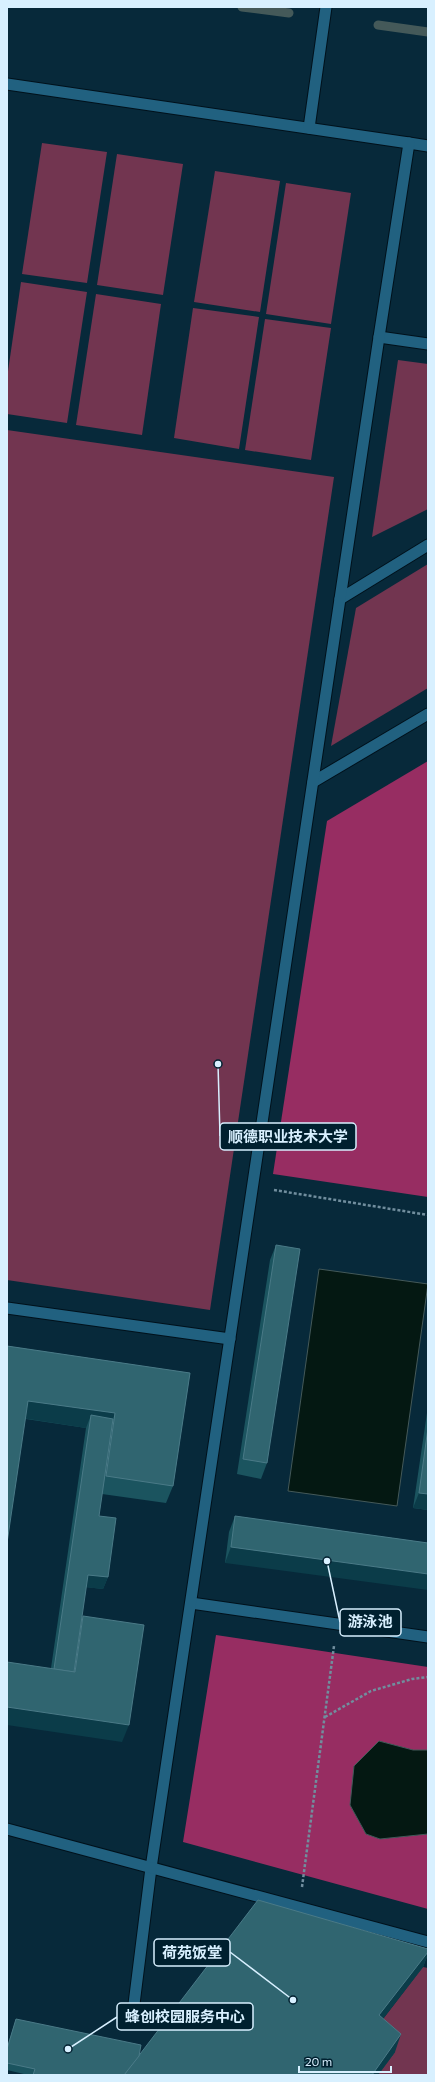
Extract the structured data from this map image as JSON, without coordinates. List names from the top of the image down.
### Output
{
  "places": [
    "顺德职业技术大学",
    "游泳池",
    "荷苑饭堂",
    "蜂创校园服务中心"
  ],
  "scale_bar": "20 m"
}
